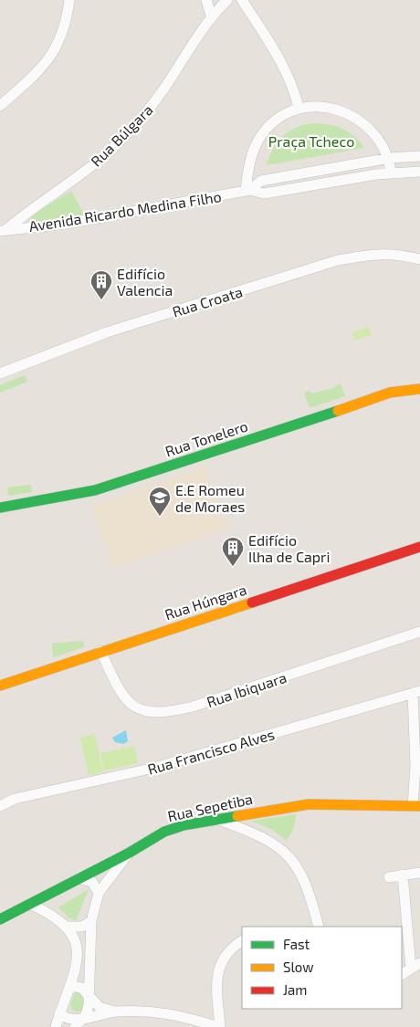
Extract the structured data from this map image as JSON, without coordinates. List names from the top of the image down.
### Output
{
  "streets": {
    "street": [
      "Rua Búlgara",
      "Avenida Ricardo Medina Filho",
      "Rua Croata",
      "Rua Tonelero",
      "Rua Húngara",
      "Rua Ibiquara",
      "Rua Francisco Alves",
      "Rua Sepetiba"
    ]
  },
  "crossings": [
    ["Rua Búlgara", "Avenida Ricardo Medina Filho"],
    ["Rua Húngara", "Rua Ibiquara"]
  ],
  "parks": ["Praça Tcheco"],
  "places": {
    "building": ["Edifício Valencia", "Edifício Ilha de Capri"],
    "school or university": ["E.E Romeu de Moraes"]
  },
  "legend": ["Fast", "Slow", "Jam"]
}
